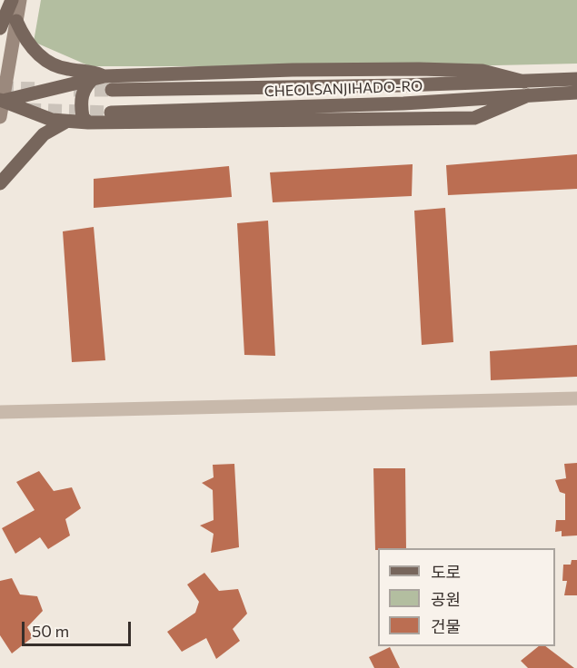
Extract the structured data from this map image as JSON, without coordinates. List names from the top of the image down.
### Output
{
  "streets": {
    "main road": ["CHEOLSANJIHADO-RO"]
  },
  "legend": ["도로", "공원", "건물"],
  "scale_bar": "50 m"
}
